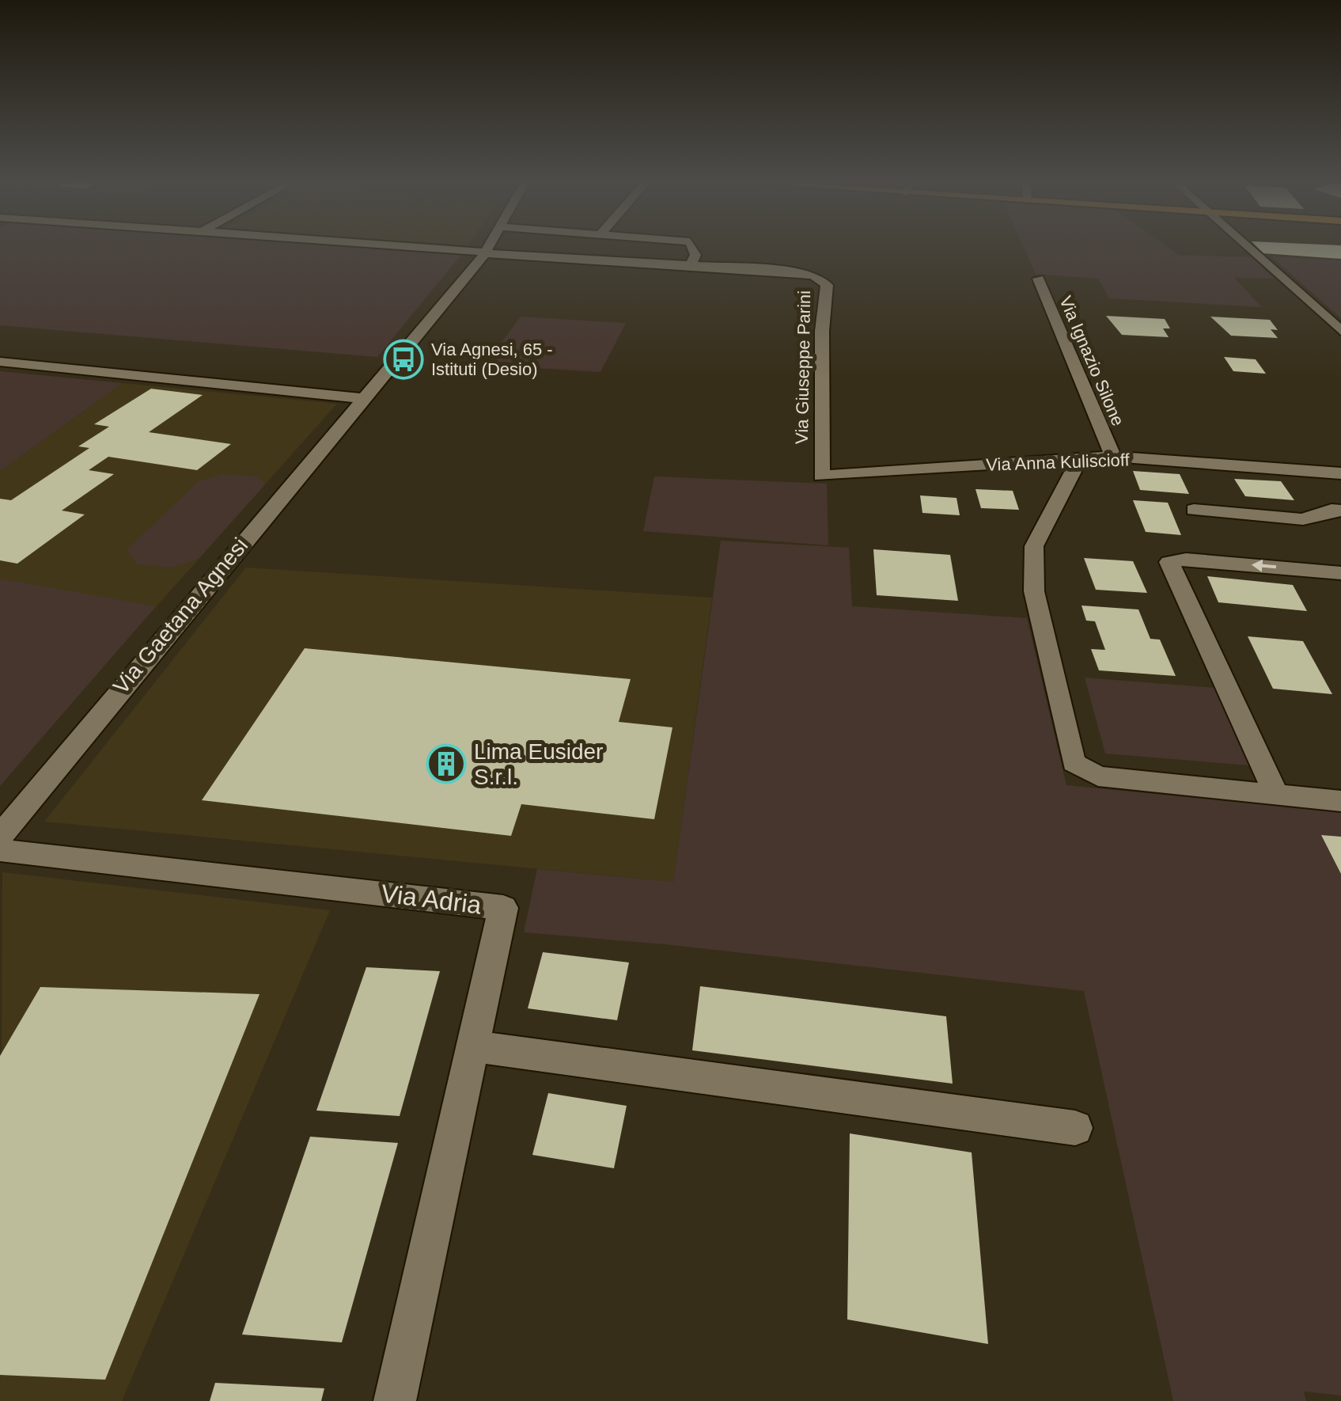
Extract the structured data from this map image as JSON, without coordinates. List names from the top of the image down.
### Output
{
  "streets": {
    "street": [
      "Via Ignazio Silone",
      "Via Giuseppe Parini",
      "Via Anna Kuliscioff",
      "Via Gaetana Agnesi",
      "Via Adria"
    ]
  },
  "crossings": [
    ["Via Ignazio Silone", "Via Anna Kuliscioff"],
    ["Via Giuseppe Parini", "Via Anna Kuliscioff"],
    ["Via Giuseppe Parini", "Via Gaetana Agnesi"]
  ],
  "places": {
    "bus stop": ["Via Agnesi, 65 - Istituti (Desio)"],
    "building": ["Lima Eusider S.r.l."]
  }
}
